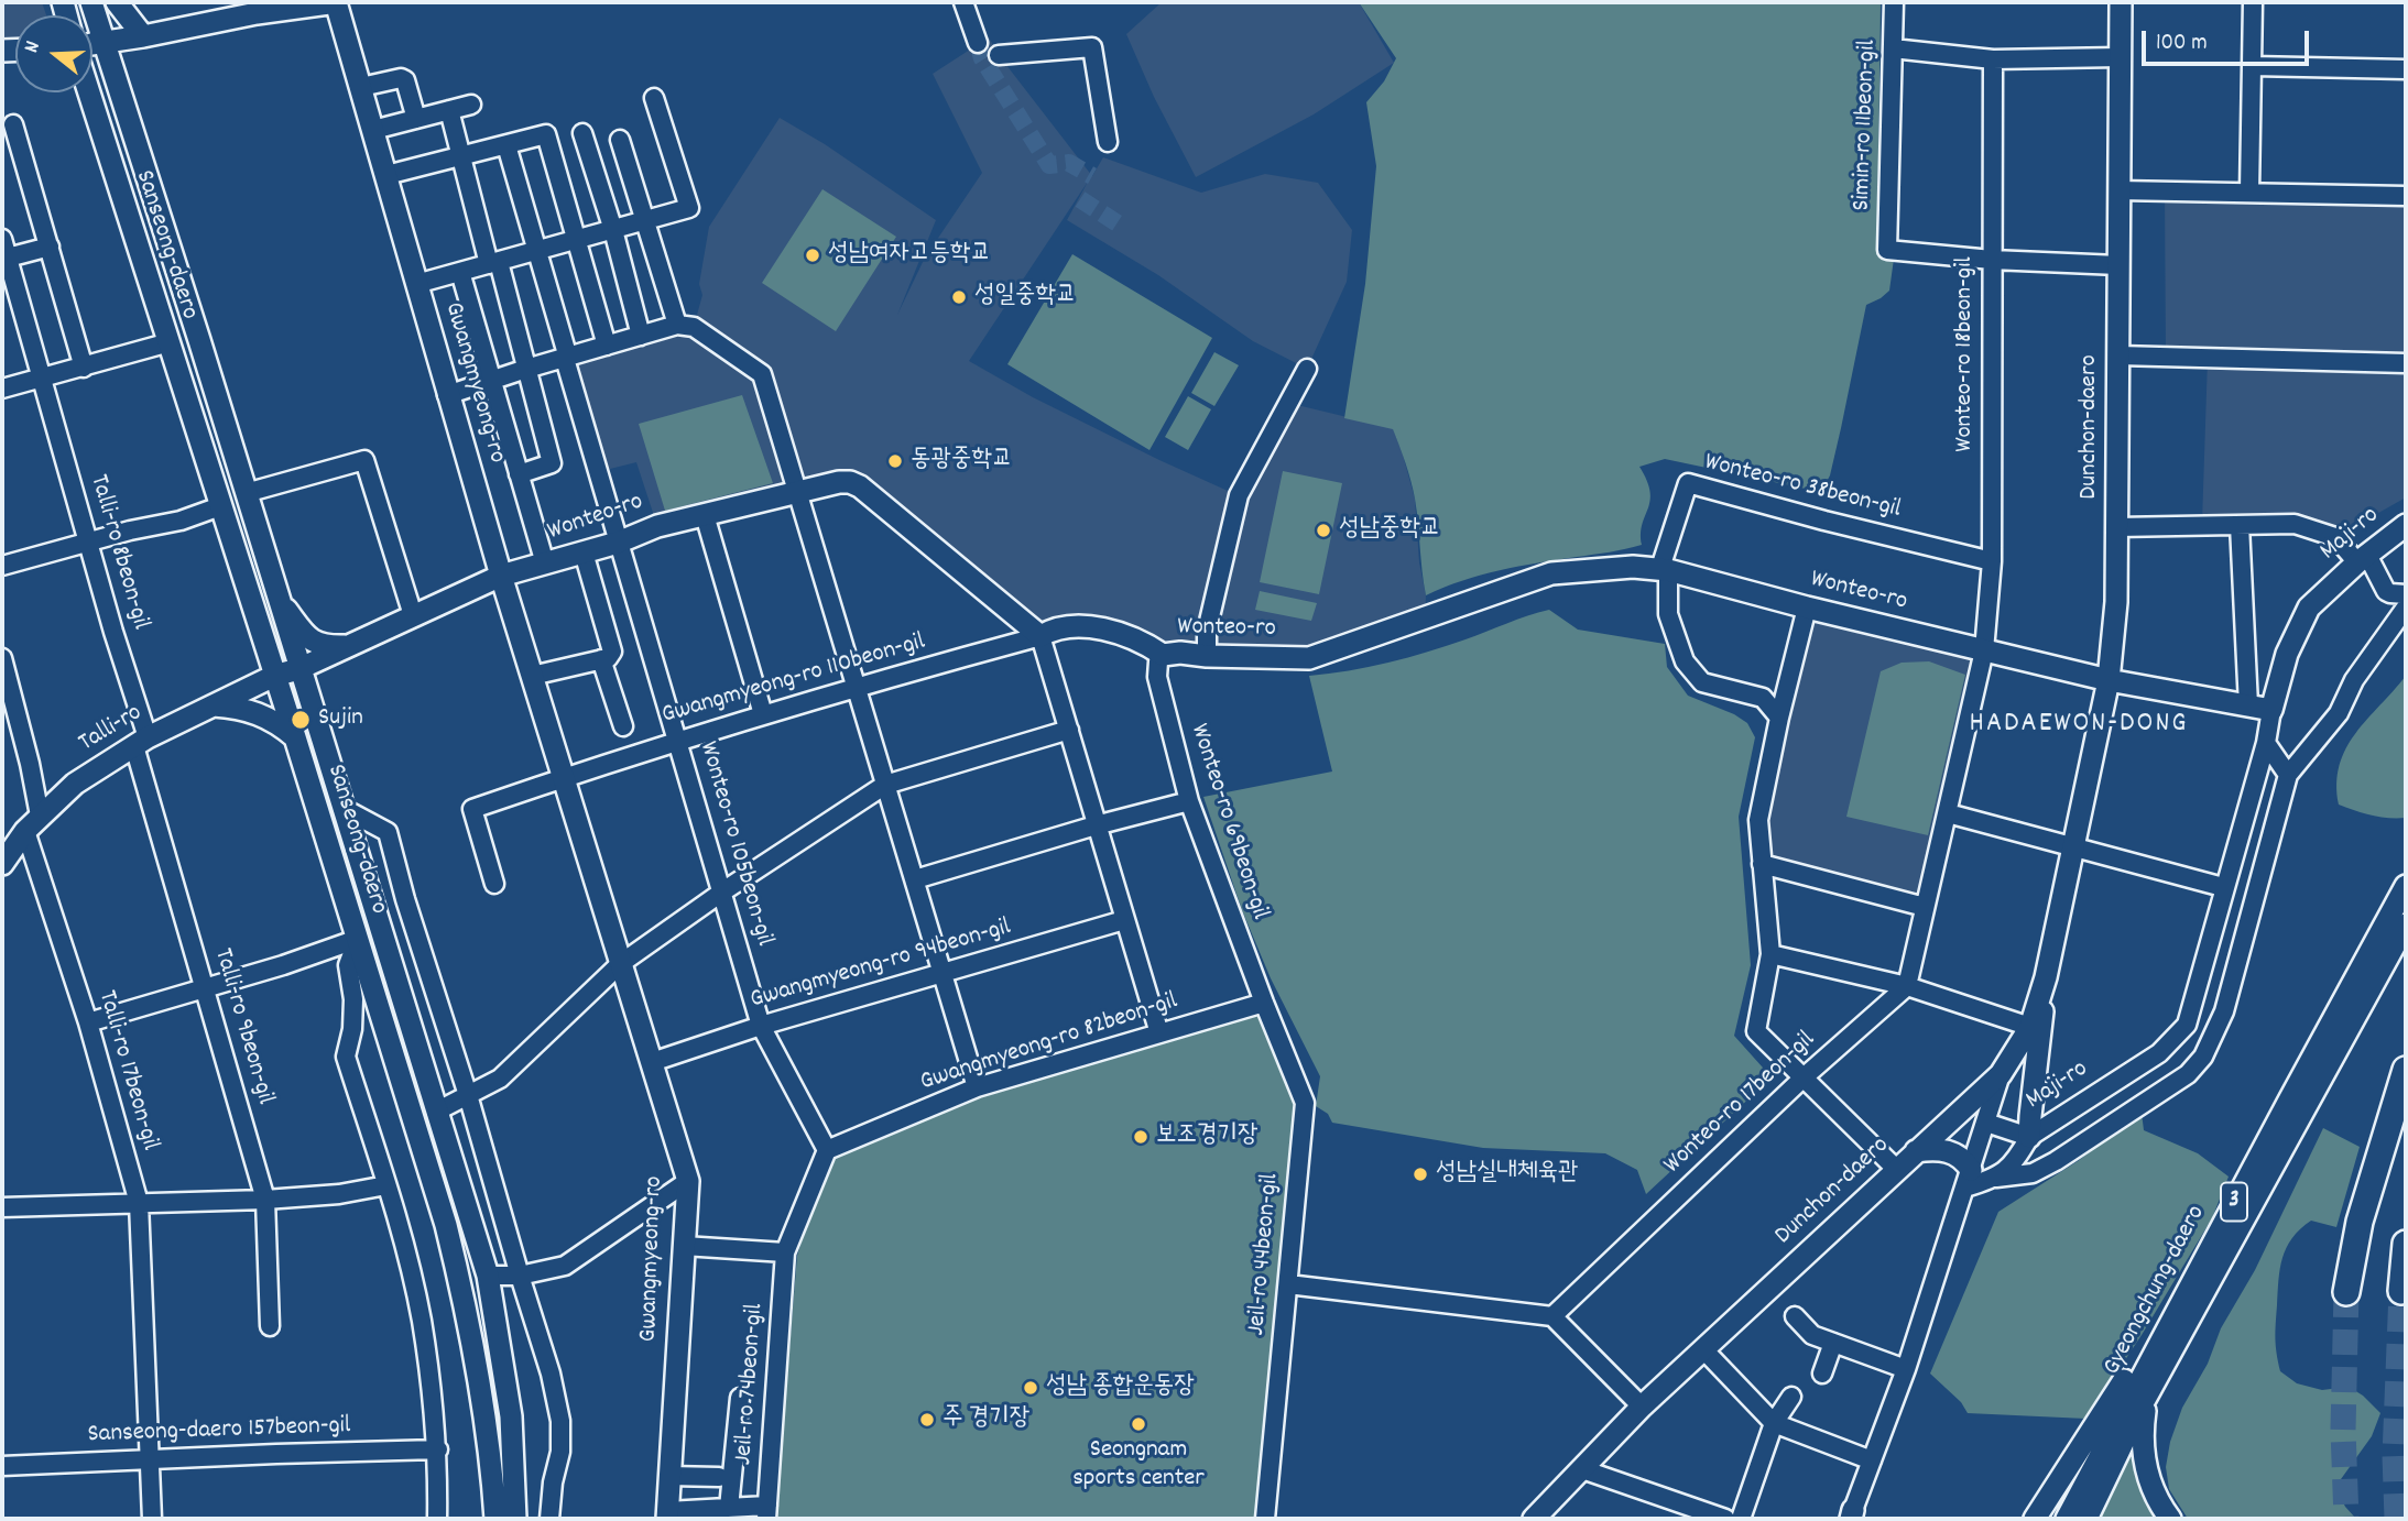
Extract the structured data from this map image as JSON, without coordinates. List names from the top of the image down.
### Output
{
  "streets": {
    "main road": [
      "Sanseong-daero",
      "Gwangmyeong-ro",
      "Dunchon-daero",
      "Wonteo-ro",
      "Maji-ro",
      "Talli-ro",
      "3",
      "Gyeongchung-daero"
    ],
    "street": [
      "Simin-ro 11beon-gil",
      "Wonteo-ro 18beon-gil",
      "Wonteo-ro 38beon-gil",
      "Talli-ro 8beon-gil",
      "Gwangmyeong-ro 110beon-gil",
      "Wonteo-ro 69beon-gil",
      "Wonteo-ro 105beon-gil",
      "Gwangmyeong-ro 94beon-gil",
      "Talli-ro 9beon-gil",
      "Gwangmyeong-ro 82beon-gil",
      "Talli-ro 17beon-gil",
      "Wonteo-ro 17beon-gil",
      "Jeil-ro 44beon-gil",
      "Jeil-ro 74beon-gil",
      "Sanseong-daero 157beon-gil"
    ]
  },
  "crossings": [
    ["Simin-ro 11beon-gil", "Wonteo-ro 18beon-gil"],
    ["Sanseong-daero", "Wonteo-ro"],
    ["Sanseong-daero", "Talli-ro"],
    ["Wonteo-ro 18beon-gil", "Wonteo-ro 38beon-gil"],
    ["Wonteo-ro 18beon-gil", "Wonteo-ro"],
    ["Gwangmyeong-ro", "Wonteo-ro"],
    ["Gwangmyeong-ro", "Gwangmyeong-ro 110beon-gil"],
    ["Gwangmyeong-ro", "Gwangmyeong-ro 94beon-gil"],
    ["Dunchon-daero", "Wonteo-ro"],
    ["Wonteo-ro 38beon-gil", "Wonteo-ro"],
    ["Wonteo-ro", "Gwangmyeong-ro 110beon-gil"],
    ["Wonteo-ro", "Talli-ro"],
    ["Wonteo-ro", "Wonteo-ro 69beon-gil"],
    ["Wonteo-ro", "Wonteo-ro 105beon-gil"],
    ["Talli-ro 8beon-gil", "Talli-ro"],
    ["Talli-ro 8beon-gil", "Talli-ro 9beon-gil"],
    ["Gwangmyeong-ro 110beon-gil", "Wonteo-ro 105beon-gil"],
    ["Talli-ro", "Talli-ro 9beon-gil"],
    ["Talli-ro", "Talli-ro 17beon-gil"],
    ["Wonteo-ro 69beon-gil", "Gwangmyeong-ro 82beon-gil"],
    ["Wonteo-ro 69beon-gil", "Jeil-ro 44beon-gil"],
    ["Wonteo-ro 105beon-gil", "Gwangmyeong-ro 94beon-gil"],
    ["Wonteo-ro 105beon-gil", "Gwangmyeong-ro 82beon-gil"],
    ["Gwangmyeong-ro 82beon-gil", "Jeil-ro 44beon-gil"],
    ["Talli-ro 17beon-gil", "Sanseong-daero 157beon-gil"]
  ],
  "districts": ["HADAEWON-DONG"],
  "places": [
    "성남여자고등학교",
    "성일중학교",
    "동광중학교",
    "성남중학교",
    "Sujin",
    "보조경기장",
    "성남실내체육관",
    "성남 종합운동장",
    "주 경기장",
    "Seongnam sports center"
  ],
  "scale_bar": "100 m",
  "north": "left"
}
